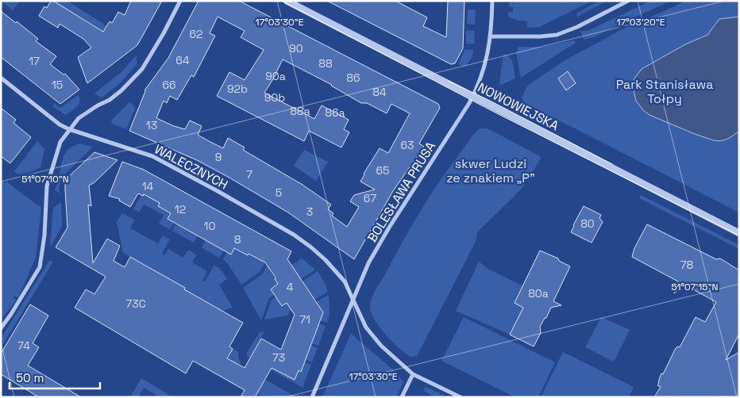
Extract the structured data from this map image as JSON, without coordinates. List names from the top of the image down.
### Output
{
  "streets": {
    "street": ["NOWOWIEJSKA", "WALECZNYCH", "BOLESŁAWA PRUSA"]
  },
  "crossings": [
    ["NOWOWIEJSKA", "BOLESŁAWA PRUSA"],
    ["WALECZNYCH", "BOLESŁAWA PRUSA"]
  ],
  "parks": ["Park Stanisława Tołpy", "skwer Ludzi ze znakiem „P”"],
  "house_numbers": [
    "62",
    "90",
    "64",
    "17",
    "88",
    "90a",
    "86",
    "15",
    "66",
    "92b",
    "84",
    "90b",
    "88a",
    "86a",
    "13",
    "63",
    "9",
    "65",
    "7",
    "14",
    "5",
    "67",
    "12",
    "3",
    "80",
    "10",
    "8",
    "78",
    "4",
    "80a",
    "73C",
    "71",
    "74",
    "73"
  ],
  "scale_bar": "50 m",
  "coordinates": [
    "17°03'30\"E",
    "17°03'20\"E",
    "51°07'10\"N",
    "51°07'15\"N"
  ]
}
